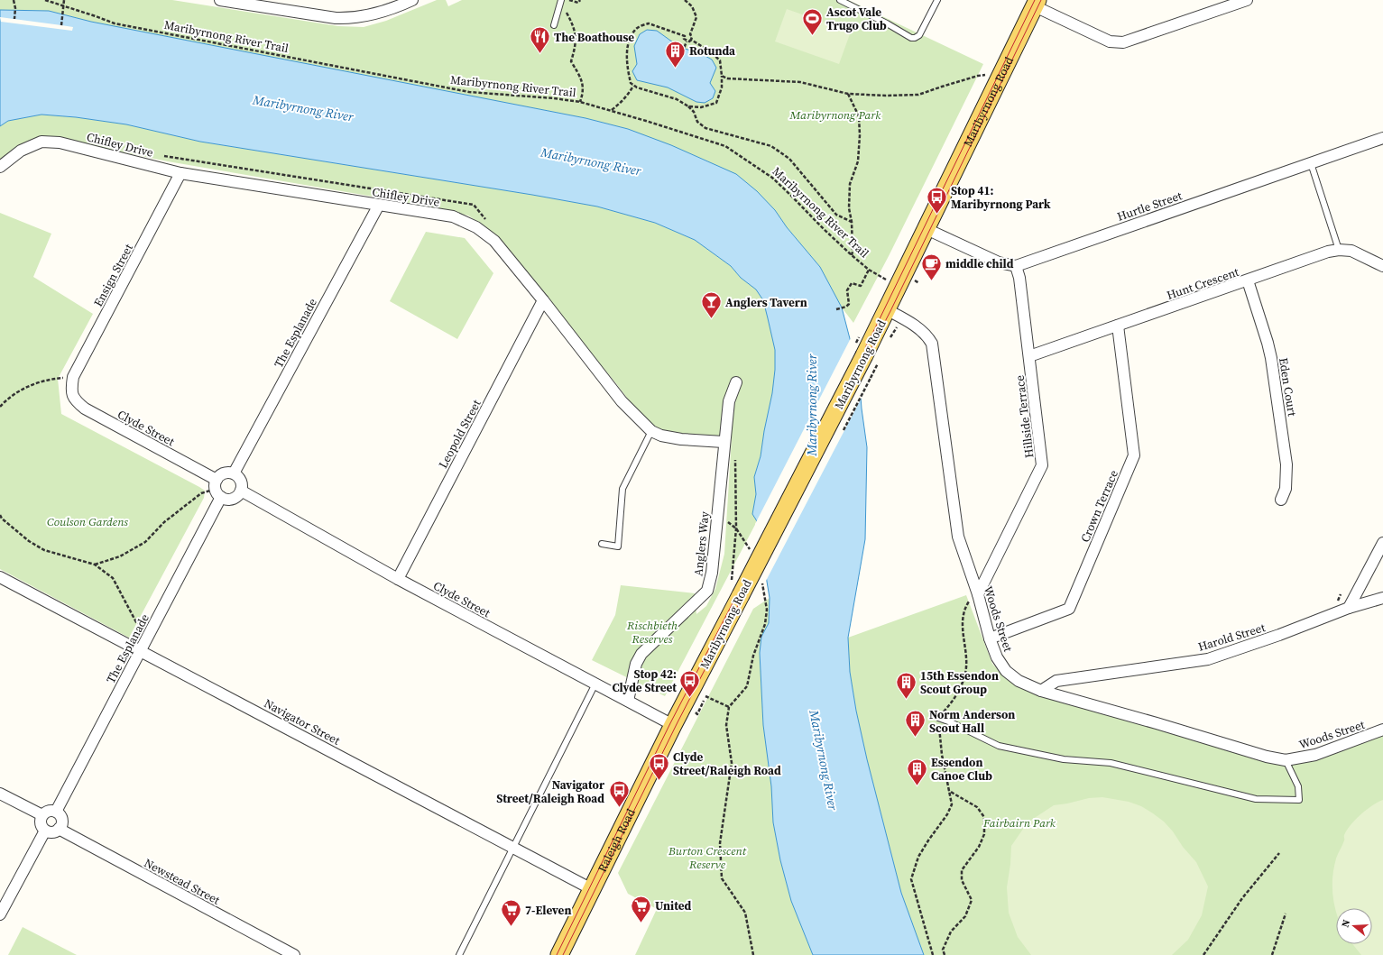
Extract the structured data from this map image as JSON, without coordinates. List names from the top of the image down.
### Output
{
  "streets": {
    "main road": ["Maribyrnong Road", "Raleigh Road"],
    "street": [
      "Chifley Drive",
      "Hurtle Street",
      "Ensign Street",
      "Hunt Crescent",
      "The Esplanade",
      "Eden Court",
      "Hillside Terrace",
      "Clyde Street",
      "Leopold Street",
      "Crown Terrace",
      "Anglers Way",
      "Woods Street",
      "Harold Street",
      "Navigator Street",
      "Newstead Street"
    ],
    "path": ["Maribyrnong River Trail"]
  },
  "crossings": [
    ["Maribyrnong Road", "Hurtle Street"],
    ["Maribyrnong Road", "Clyde Street"],
    ["Maribyrnong Road", "Woods Street"],
    ["Maribyrnong Road", "Raleigh Road"],
    ["Chifley Drive", "Ensign Street"],
    ["Chifley Drive", "The Esplanade"],
    ["Chifley Drive", "Leopold Street"],
    ["Chifley Drive", "Anglers Way"],
    ["Hurtle Street", "Hillside Terrace"],
    ["Ensign Street", "Clyde Street"],
    ["Hunt Crescent", "Eden Court"],
    ["Hunt Crescent", "Hillside Terrace"],
    ["Hunt Crescent", "Crown Terrace"],
    ["The Esplanade", "Clyde Street"],
    ["The Esplanade", "Navigator Street"],
    ["The Esplanade", "Newstead Street"],
    ["Hillside Terrace", "Woods Street"],
    ["Clyde Street", "Leopold Street"],
    ["Clyde Street", "Anglers Way"],
    ["Clyde Street", "Raleigh Road"],
    ["Crown Terrace", "Woods Street"],
    ["Woods Street", "Harold Street"],
    ["Navigator Street", "Raleigh Road"]
  ],
  "water": ["Maribyrnong River"],
  "parks": [
    "Maribyrnong Park",
    "Coulson Gardens",
    "Rischbieth Reserves",
    "Fairbairn Park",
    "Burton Crescent Reserve"
  ],
  "places": {
    "sports": ["Ascot Vale Trugo Club"],
    "restaurant": ["The Boathouse"],
    "building": [
      "Rotunda",
      "15th Essendon Scout Group",
      "Norm Anderson Scout Hall",
      "Essendon Canoe Club"
    ],
    "bus stop": [
      "Stop 41: Maribyrnong Park",
      "Stop 42: Clyde Street",
      "Clyde Street/Raleigh Road",
      "Navigator Street/Raleigh Road"
    ],
    "cafe": ["middle child"],
    "bar": ["Anglers Tavern"],
    "supermarket": ["United", "7-Eleven"]
  },
  "north": "left"
}
